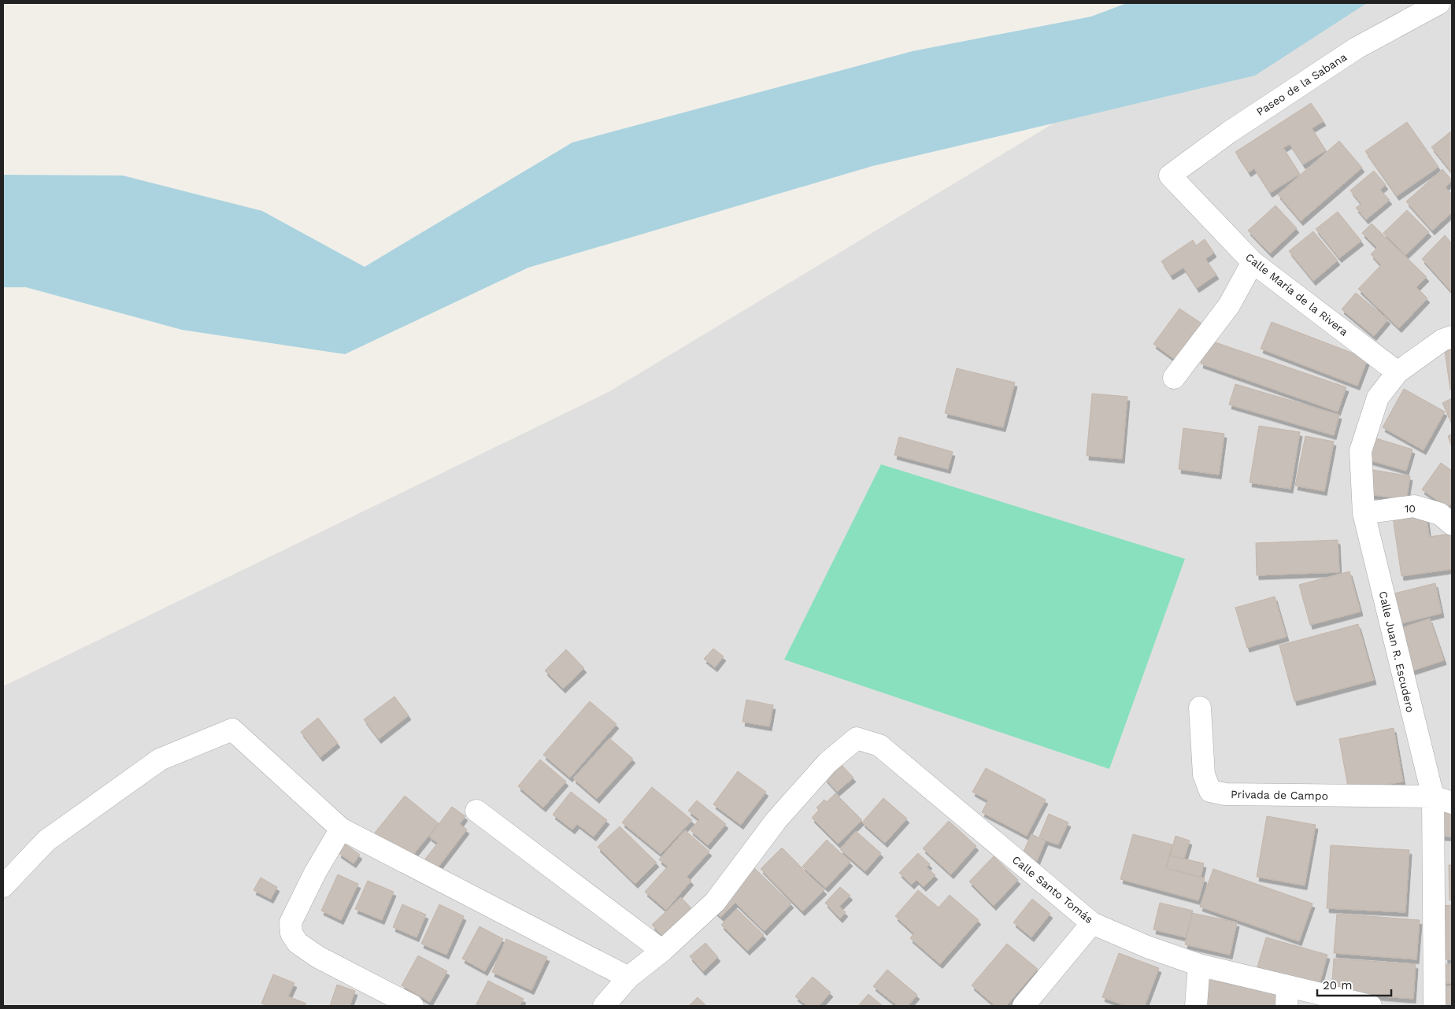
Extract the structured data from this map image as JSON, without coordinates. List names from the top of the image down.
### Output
{
  "streets": {
    "street": [
      "Paseo de la Sabana",
      "Calle María de la Rivera",
      "10",
      "Calle Juan R. Escudero",
      "Privada de Campo",
      "Calle Santo Tomás"
    ]
  },
  "crossings": [
    ["Paseo de la Sabana", "Calle María de la Rivera"],
    ["Calle María de la Rivera", "Calle Juan R. Escudero"],
    ["10", "Calle Juan R. Escudero"],
    ["Calle Juan R. Escudero", "Privada de Campo"]
  ],
  "scale_bar": "20 m"
}
